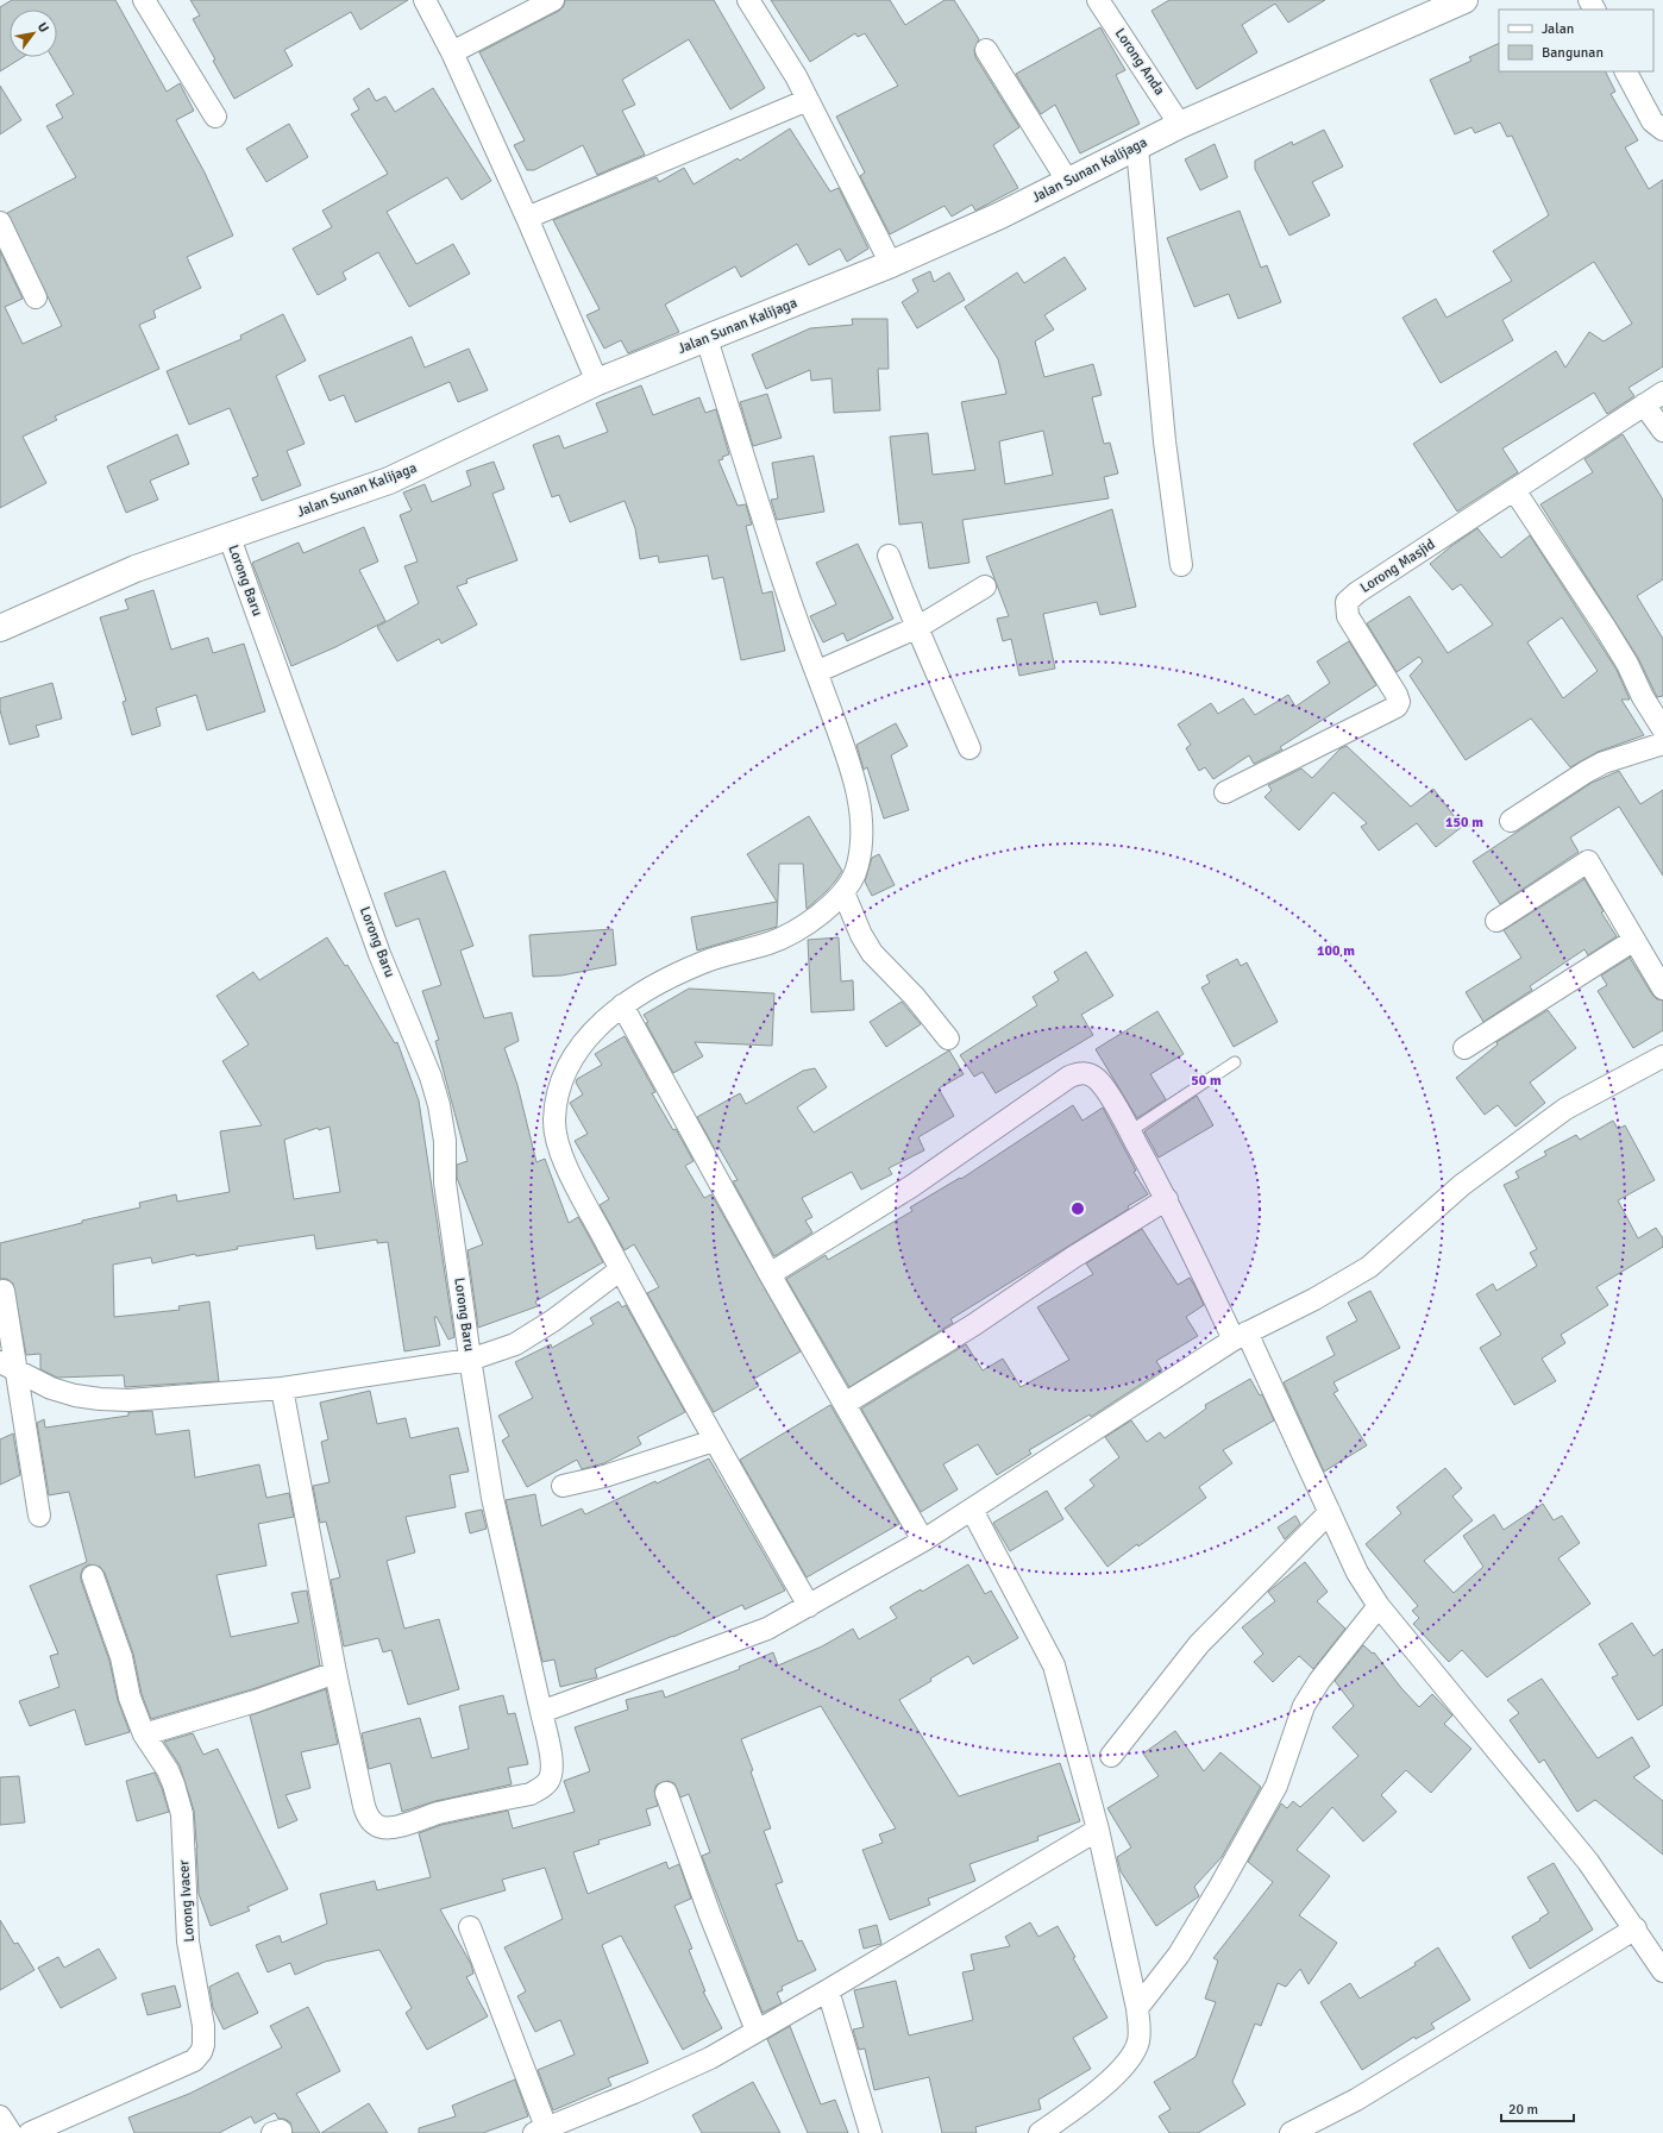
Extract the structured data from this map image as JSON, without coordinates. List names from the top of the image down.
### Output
{
  "streets": {
    "street": [
      "Lorong Anda",
      "Jalan Sunan Kalijaga",
      "Lorong Masjid",
      "Lorong Baru",
      "Lorong Ivacer"
    ]
  },
  "crossings": [
    ["Lorong Anda", "Jalan Sunan Kalijaga"],
    ["Jalan Sunan Kalijaga", "Lorong Baru"]
  ],
  "legend": ["Jalan", "Bangunan"],
  "scale_bar": "20 m",
  "north": "top right",
  "rings": ["150 m", "100 m", "50 m"]
}
